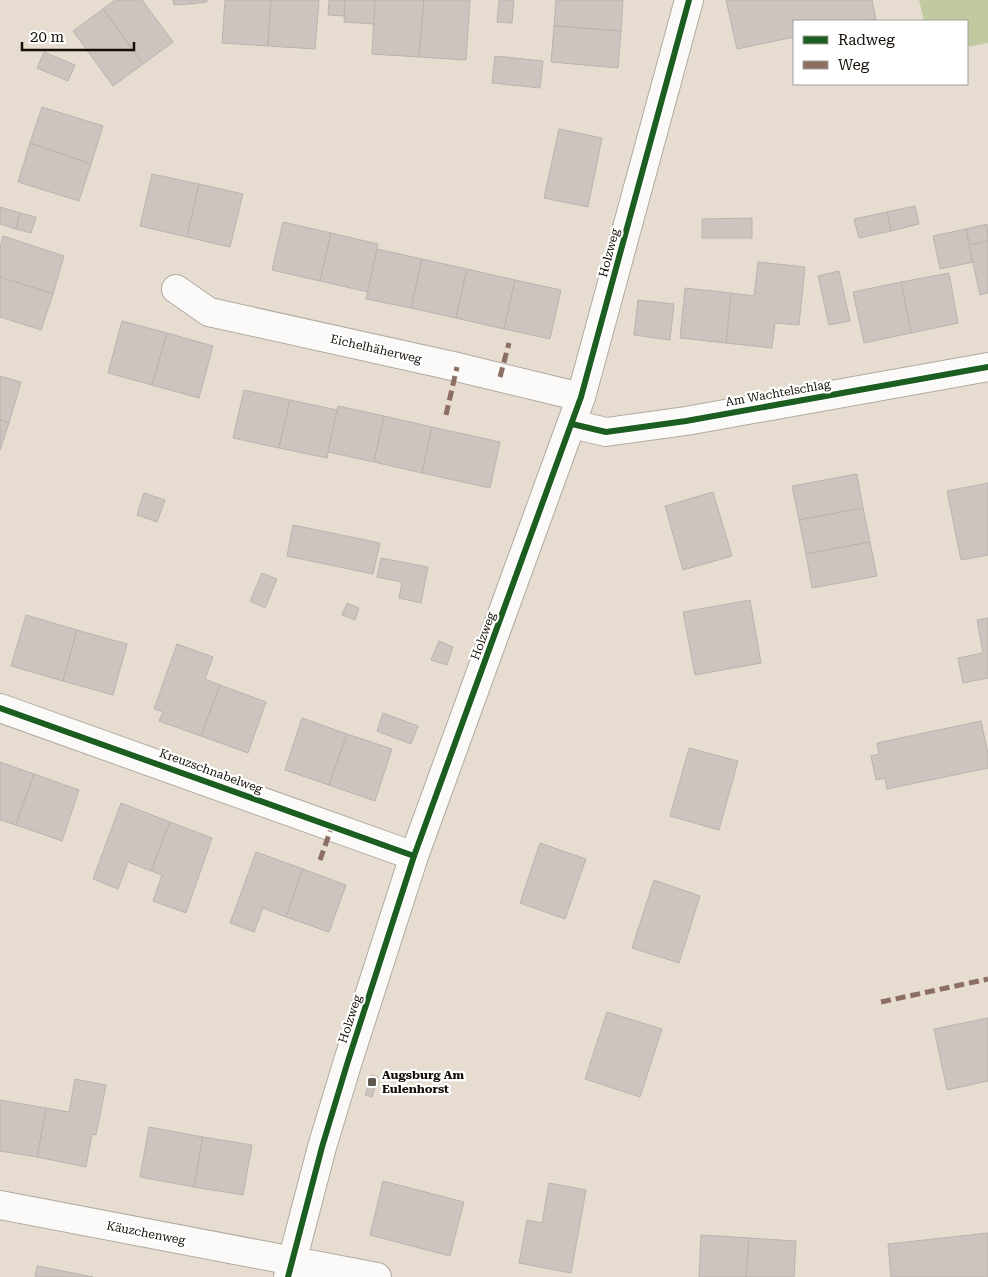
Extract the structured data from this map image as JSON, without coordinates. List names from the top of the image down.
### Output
{
  "streets": {
    "street": [
      "Holzweg",
      "Eichelhäherweg",
      "Am Wachtelschlag",
      "Kreuzschnabelweg",
      "Käuzchenweg"
    ]
  },
  "crossings": [
    ["Holzweg", "Eichelhäherweg"],
    ["Holzweg", "Am Wachtelschlag"],
    ["Holzweg", "Kreuzschnabelweg"],
    ["Holzweg", "Käuzchenweg"]
  ],
  "places": {
    "transit": ["Augsburg Am Eulenhorst"]
  },
  "legend": ["Radweg", "Weg"],
  "scale_bar": "20 m"
}
